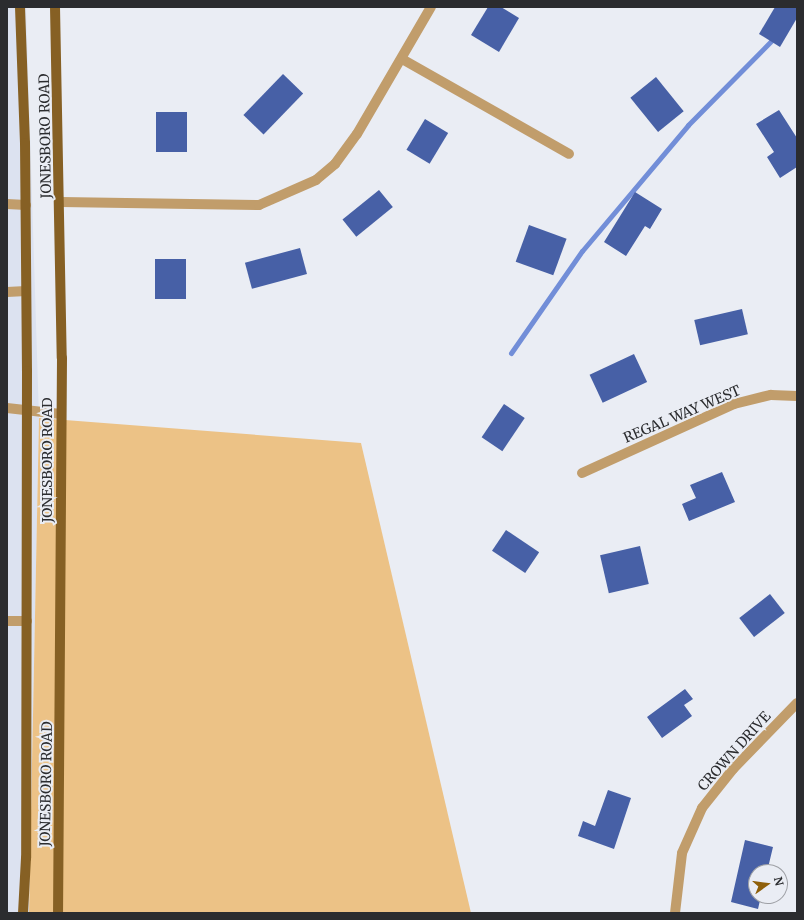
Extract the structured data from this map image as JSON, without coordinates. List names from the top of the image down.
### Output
{
  "streets": {
    "main road": ["JONESBORO ROAD"],
    "street": ["REGAL WAY WEST", "CROWN DRIVE"]
  },
  "north": "right"
}
